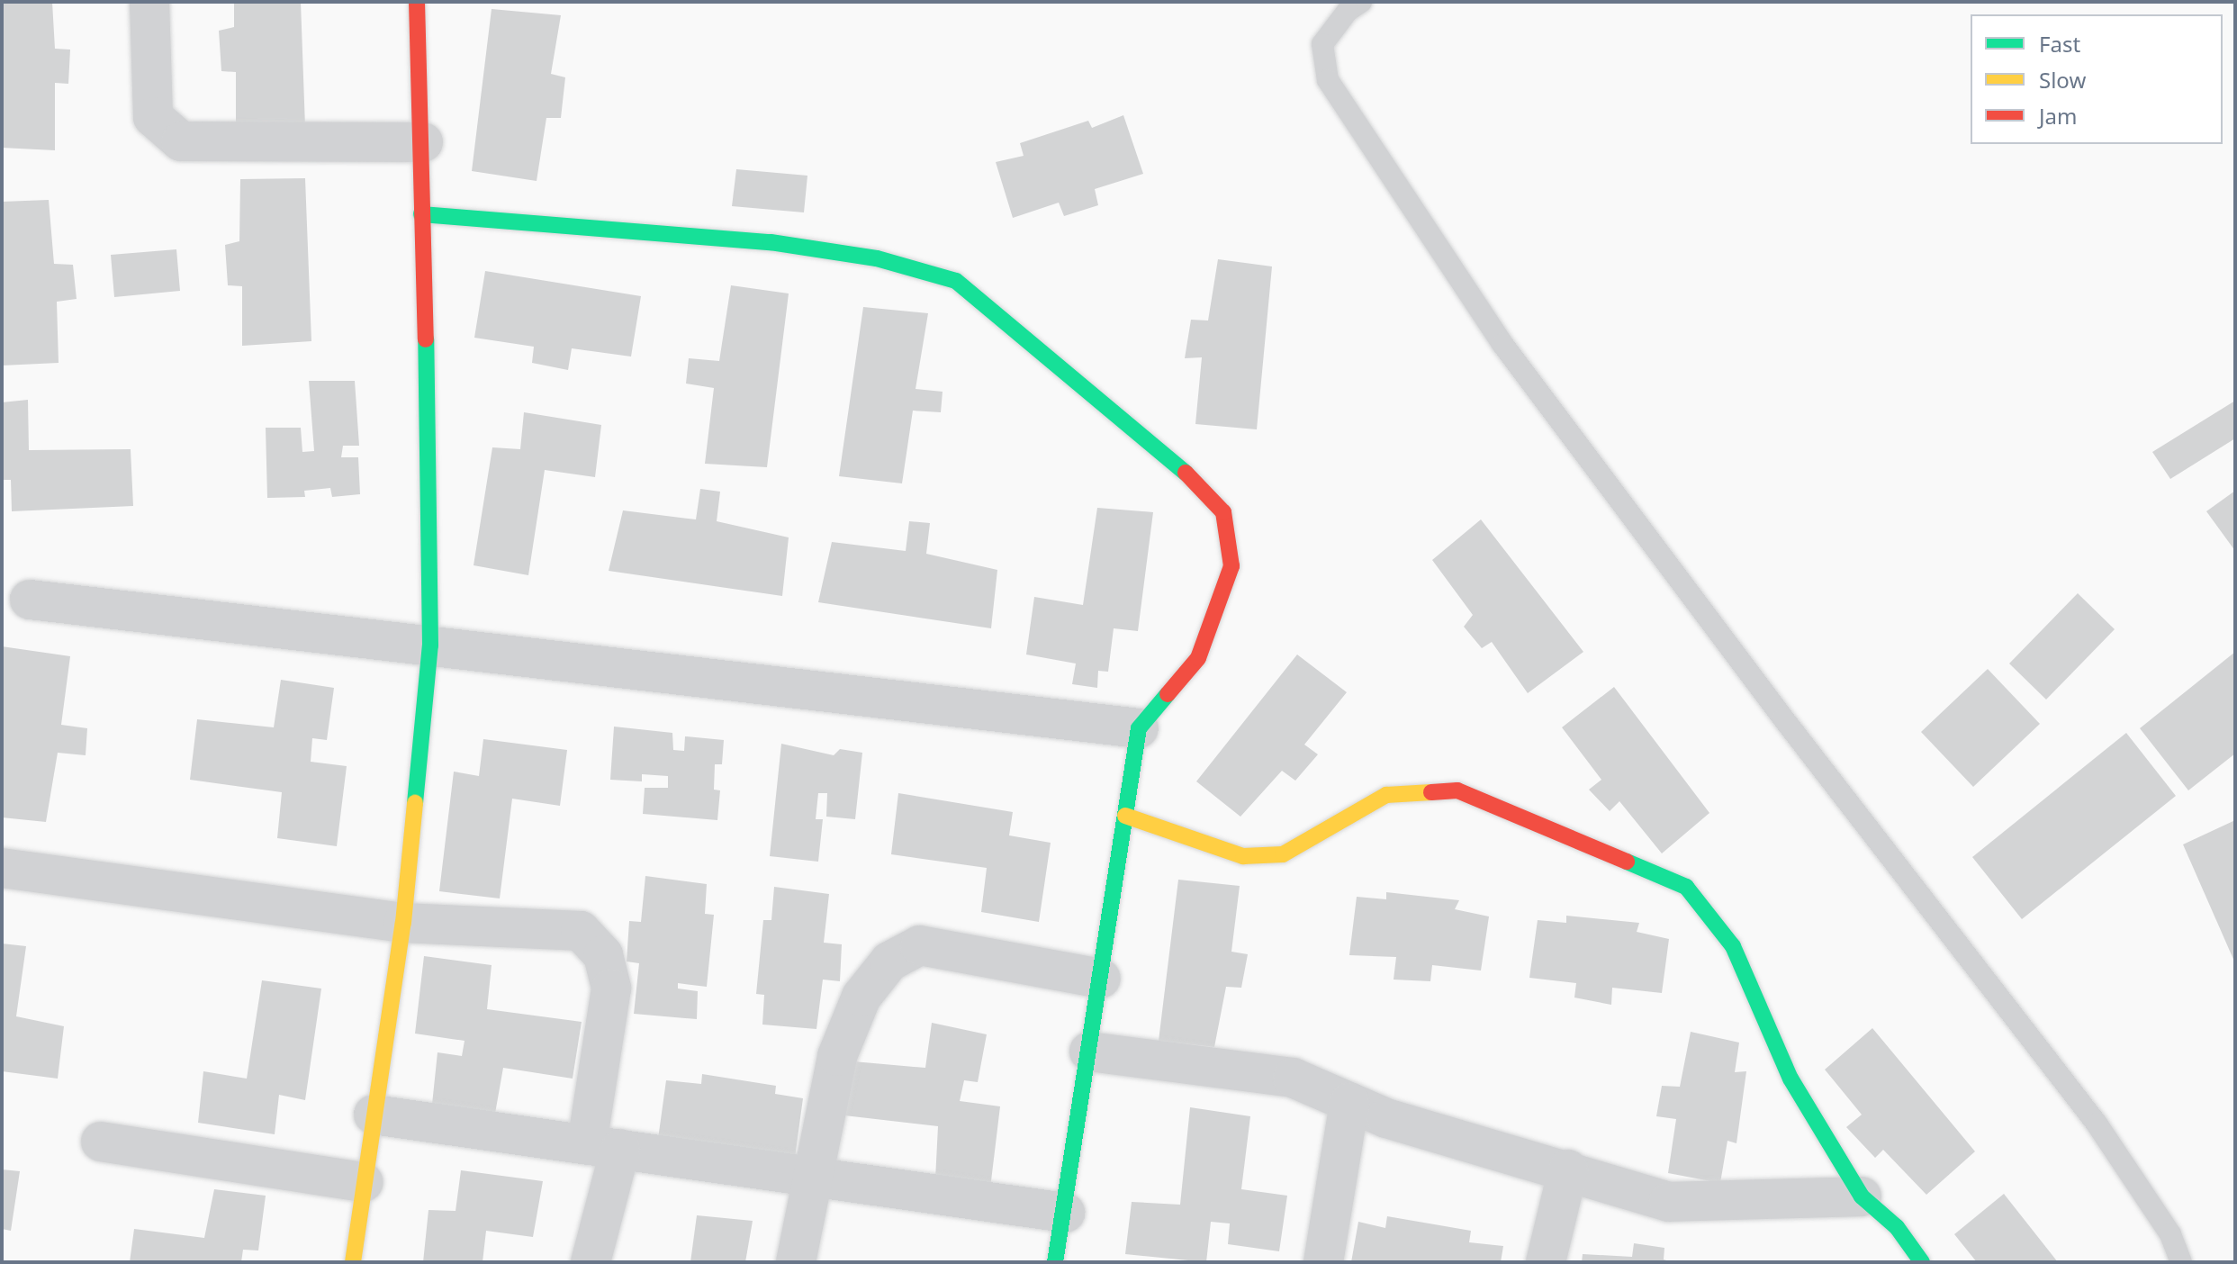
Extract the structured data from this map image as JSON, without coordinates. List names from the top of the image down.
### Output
{
  "legend": ["Fast", "Slow", "Jam"]
}
